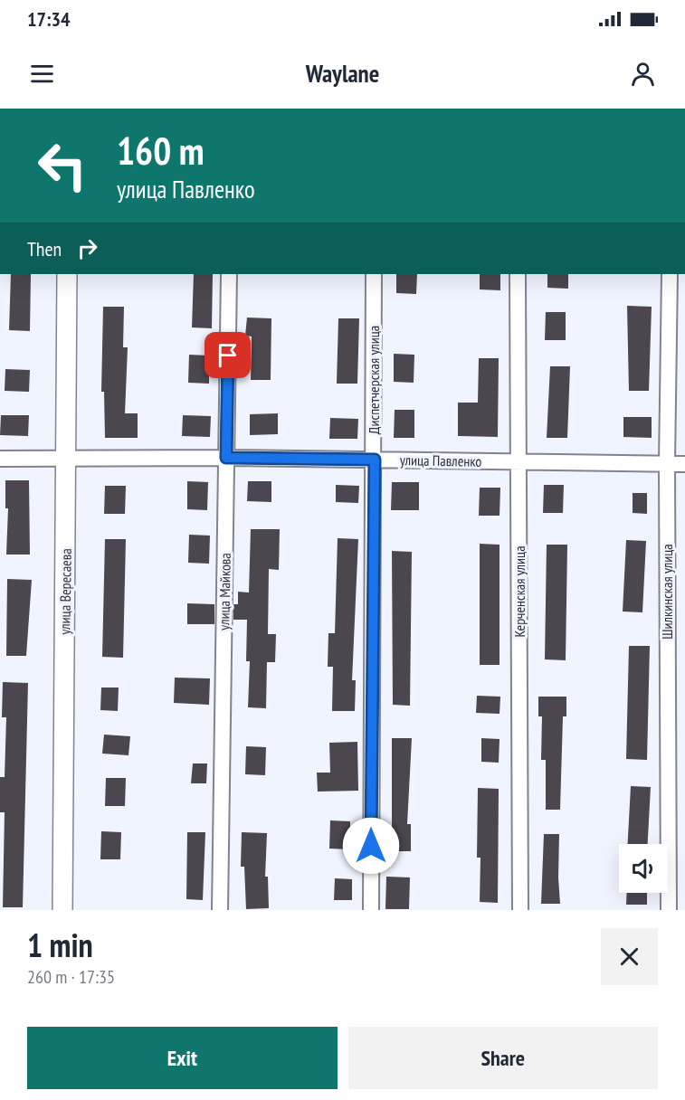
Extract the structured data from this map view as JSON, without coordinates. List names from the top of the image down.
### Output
{
  "streets": {
    "street": [
      "Диспетчерская улица",
      "улица Павленко",
      "улица Вересаева",
      "улица Майкова",
      "Керченская улица",
      "Шилкинская улица"
    ]
  },
  "crossings": [
    ["Диспетчерская улица", "улица Павленко"],
    ["улица Павленко", "улица Вересаева"],
    ["улица Павленко", "улица Майкова"],
    ["улица Павленко", "Керченская улица"],
    ["улица Павленко", "Шилкинская улица"]
  ],
  "page": {
    "status": "17:34",
    "header": "Waylane",
    "turn": ["160 m", "улица Павленко"],
    "then": "Then",
    "heading": ["1 min", "260 m · 17:35"],
    "buttons": ["Exit", "Share"]
  }
}
